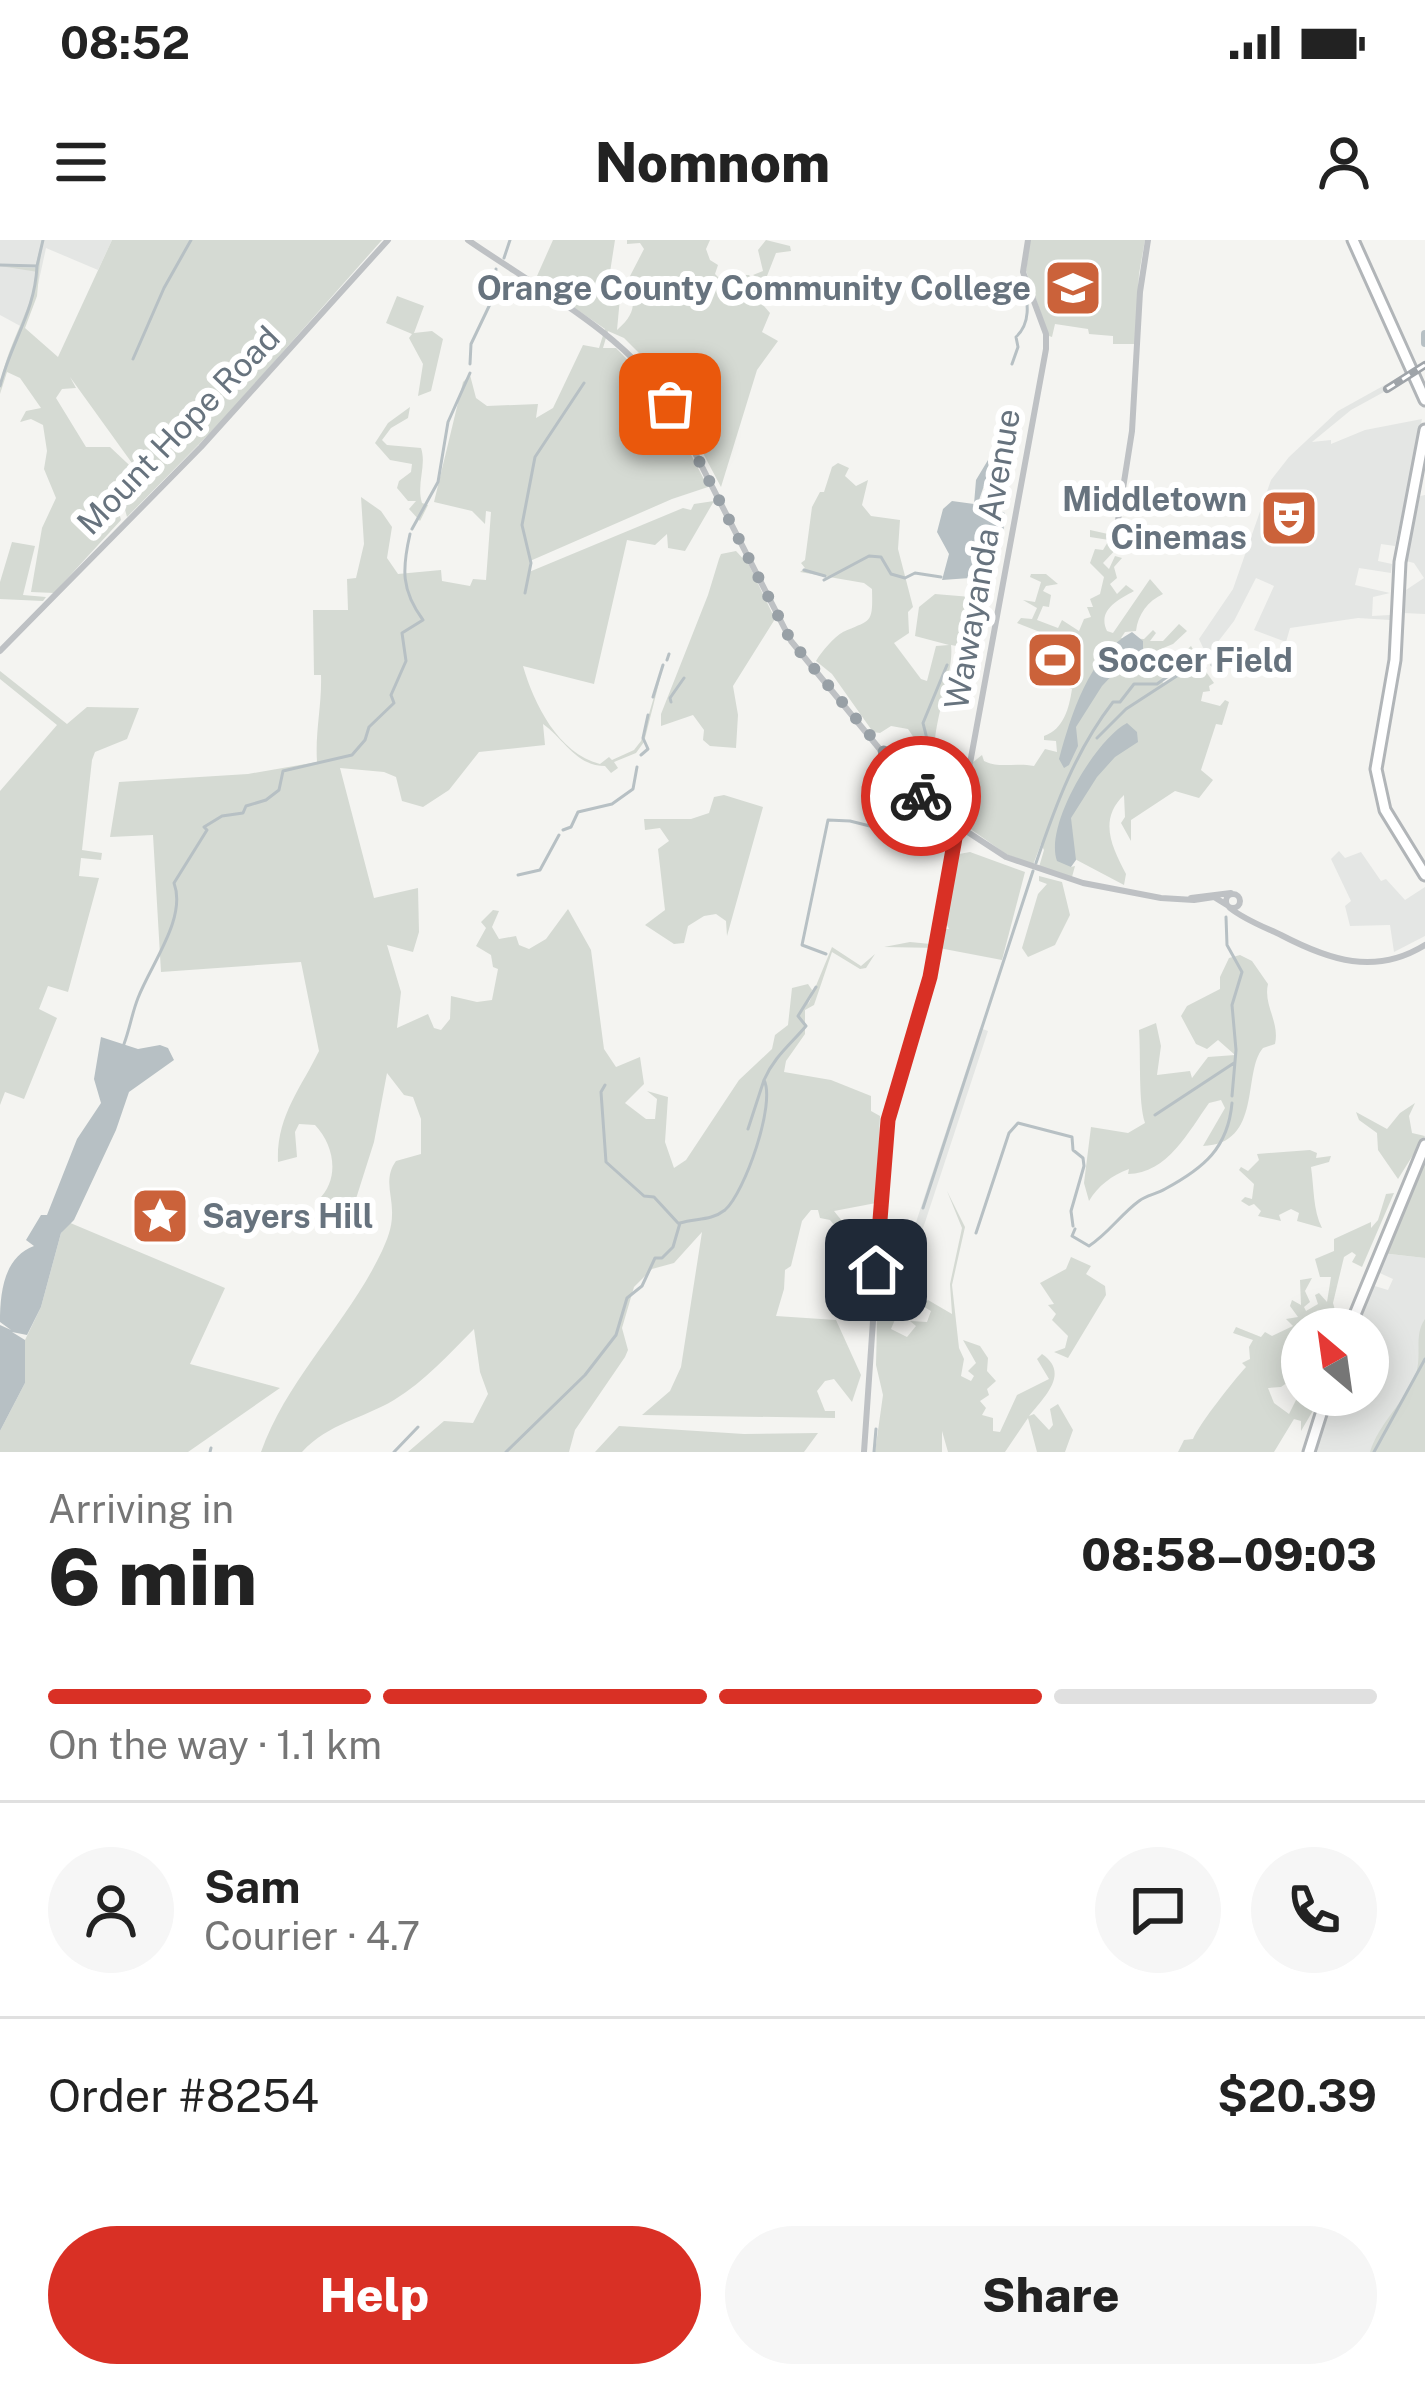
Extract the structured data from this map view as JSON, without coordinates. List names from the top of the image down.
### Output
{
  "streets": {
    "street": ["Mount Hope Road", "Wawayanda Avenue"]
  },
  "places": {
    "school or university": ["Orange County Community College"],
    "theatre": ["Middletown Cinemas"],
    "sports": ["Soccer Field"],
    "place": ["Sayers Hill"]
  },
  "north": "top left",
  "page": {
    "status": "08:52",
    "header": "Nomnom",
    "heading": ["6 min", "Arriving in", "08:58–09:03"],
    "panel": [
      "Sam",
      "Courier · 4.7",
      "Order #8254",
      "$20.39"
    ],
    "bar": "On the way · 1.1 km",
    "buttons": ["Help", "Share"]
  }
}
